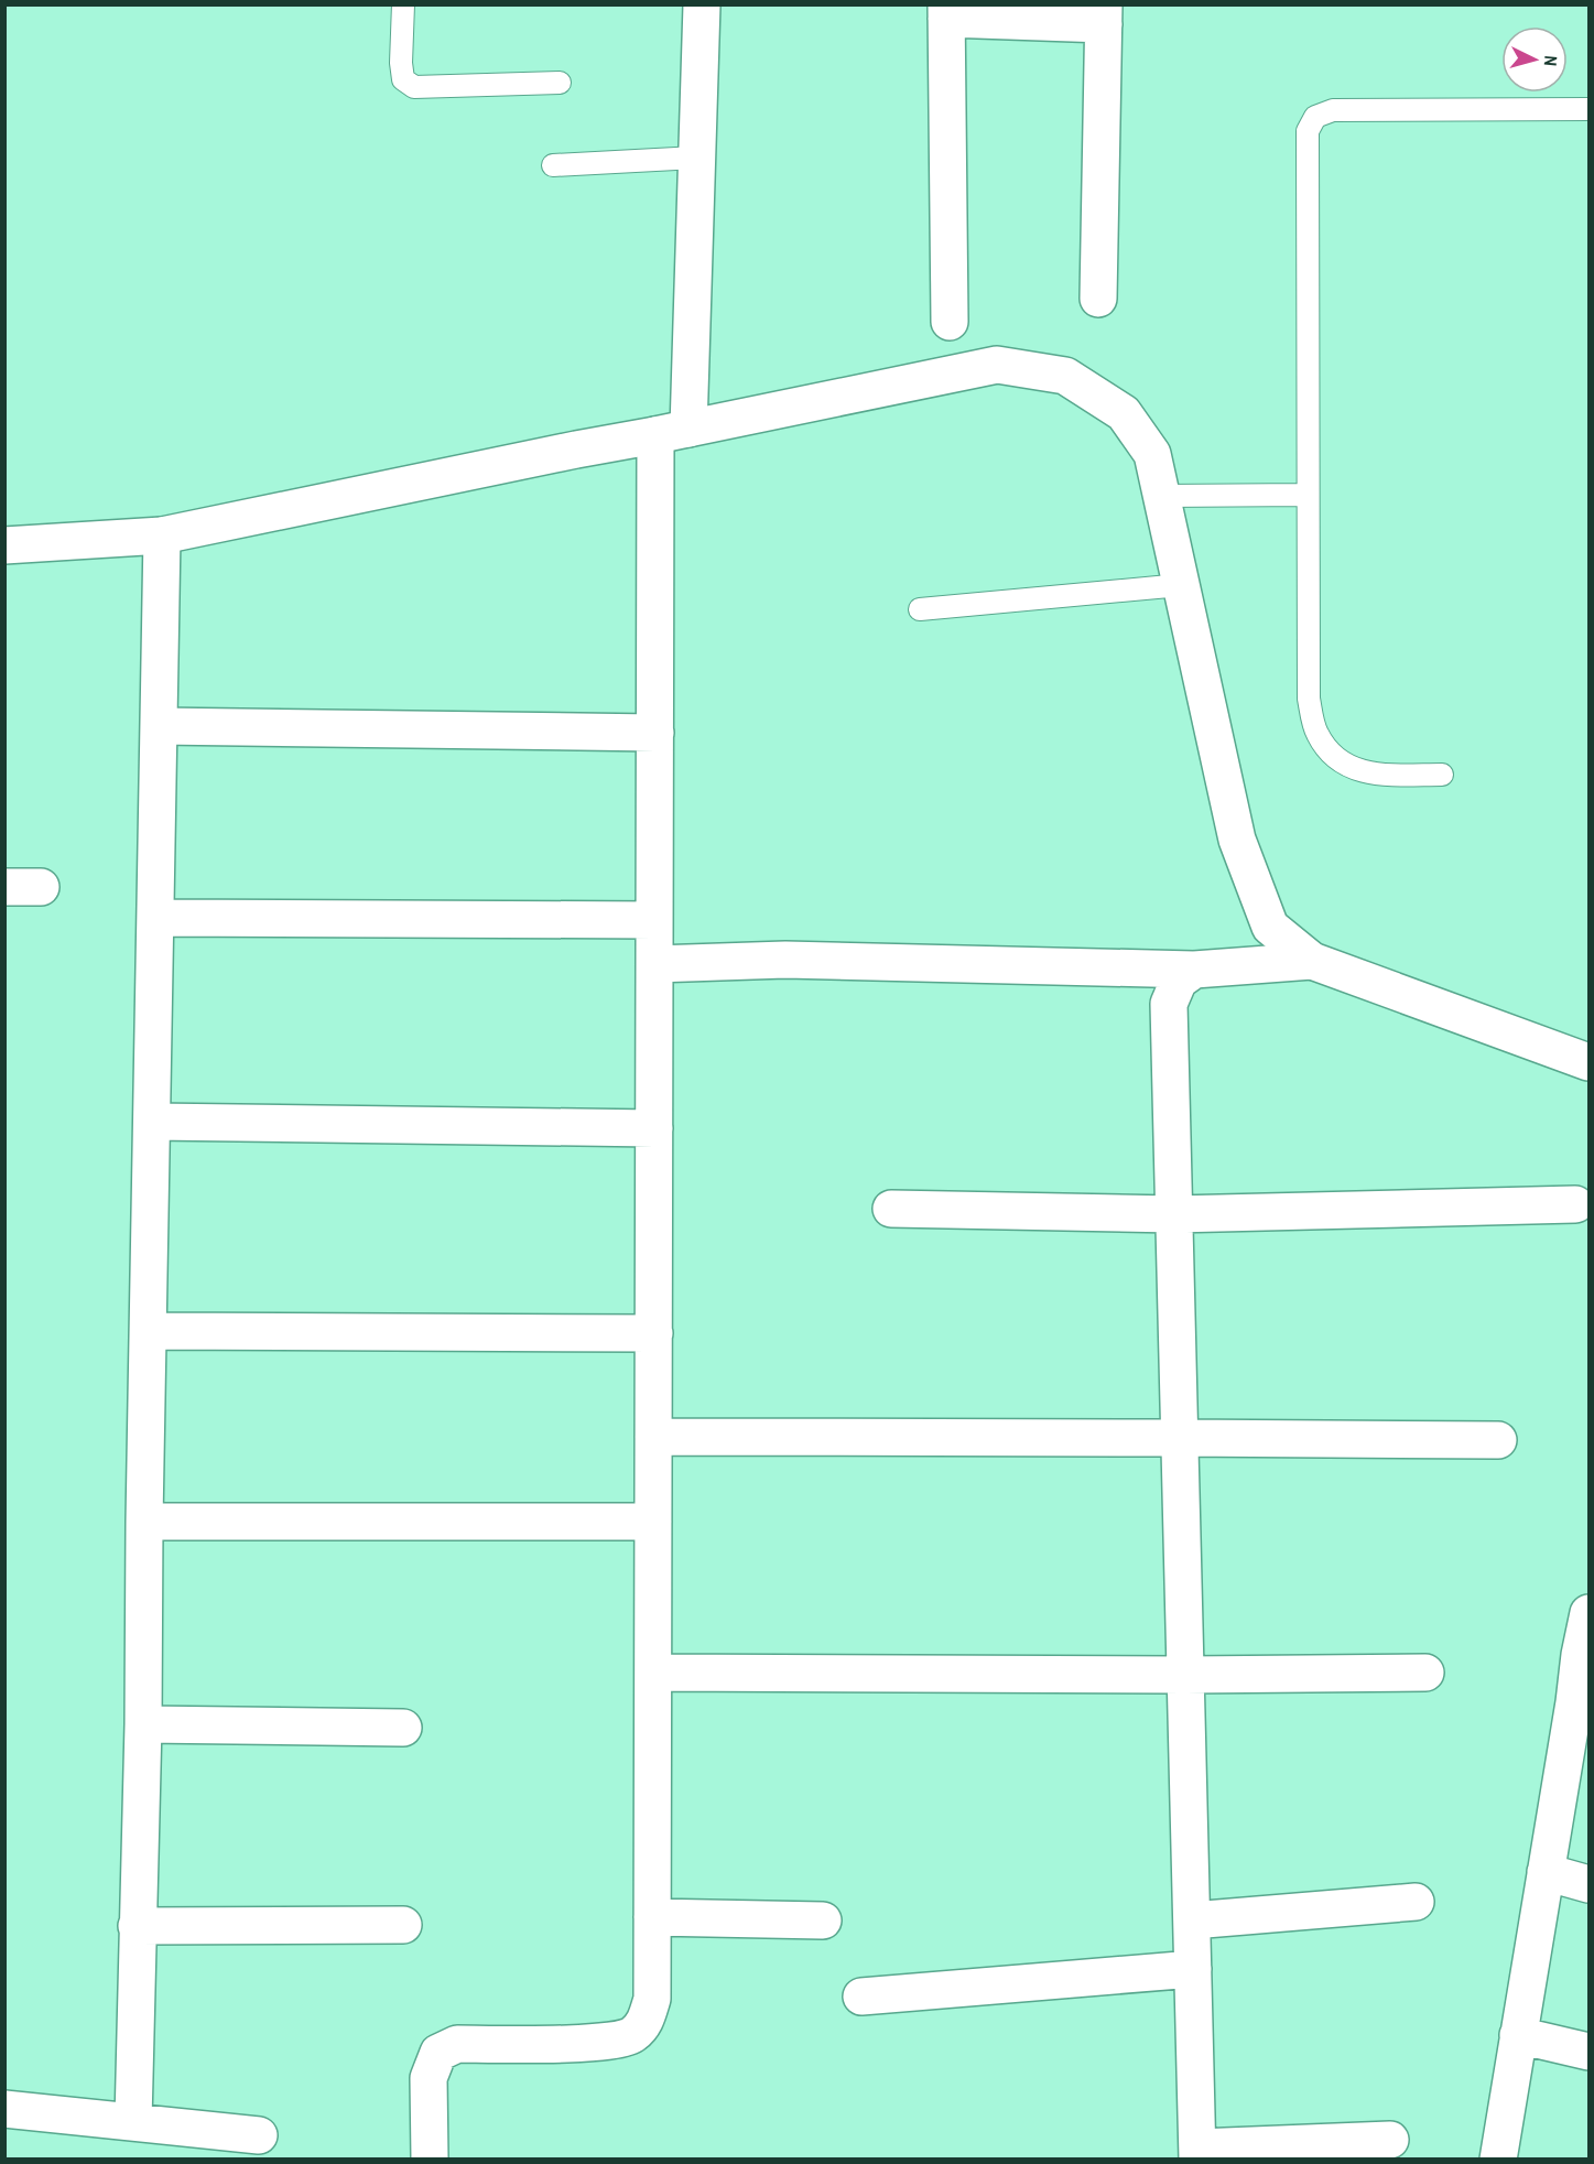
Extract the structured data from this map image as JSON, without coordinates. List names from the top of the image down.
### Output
{
  "north": "right"
}
